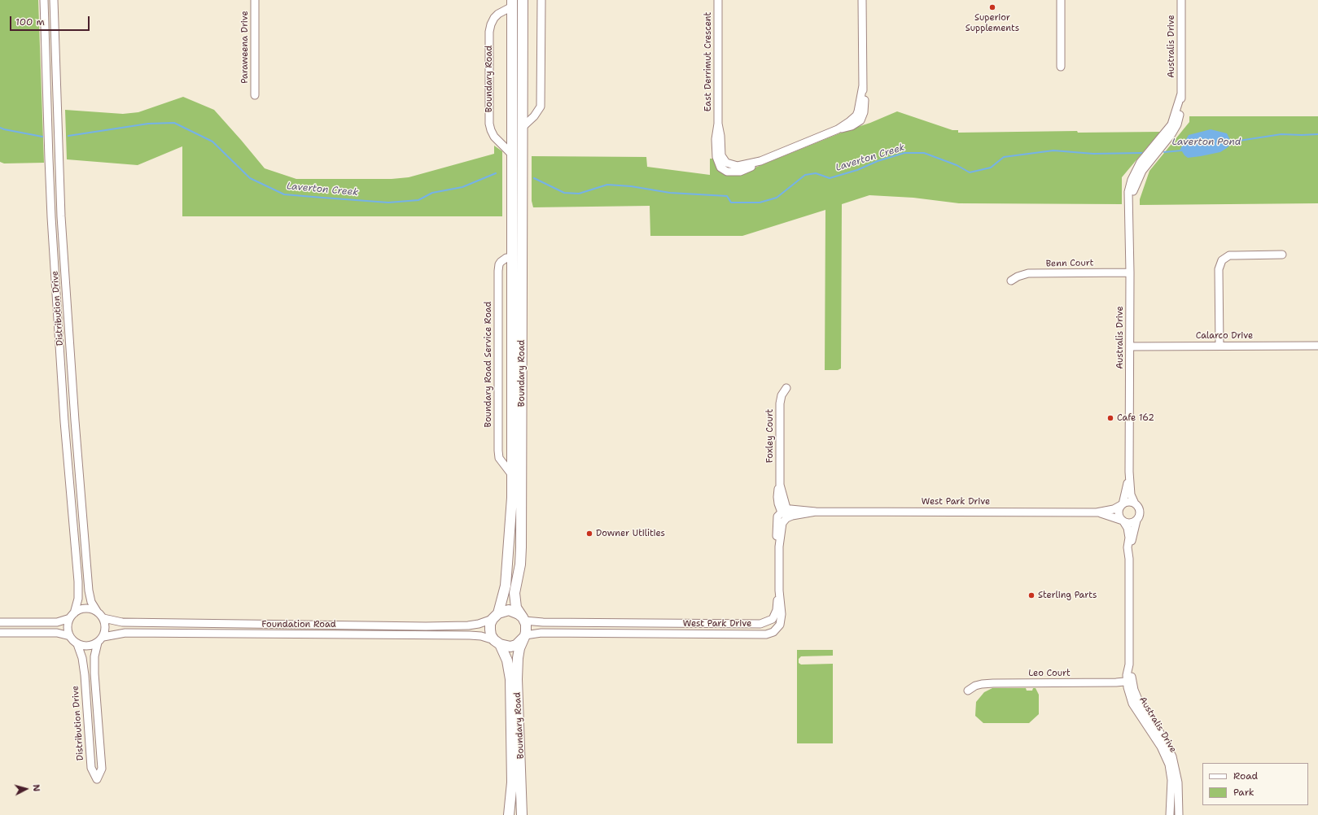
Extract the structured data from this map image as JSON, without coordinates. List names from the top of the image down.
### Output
{
  "streets": {
    "main road": ["Boundary Road"],
    "street": [
      "Australis Drive",
      "Paraweena Drive",
      "East Derrimut Crescent",
      "Benn Court",
      "Distribution Drive",
      "Calarco Drive",
      "Boundary Road Service Road",
      "Foxley Court",
      "West Park Drive",
      "Foundation Road",
      "Leo Court"
    ]
  },
  "crossings": [
    ["Australis Drive", "Benn Court"],
    ["Australis Drive", "Calarco Drive"],
    ["Australis Drive", "West Park Drive"],
    ["Australis Drive", "Leo Court"],
    ["Boundary Road", "Boundary Road Service Road"],
    ["Boundary Road", "West Park Drive"],
    ["Boundary Road", "Foundation Road"],
    ["Distribution Drive", "Foundation Road"],
    ["Foxley Court", "West Park Drive"],
    ["West Park Drive", "Foundation Road"]
  ],
  "water": ["Laverton Pond", "Laverton Creek"],
  "places": [
    "Superior Supplements",
    "Cafe 162",
    "Downer Utilities",
    "Sterling Parts"
  ],
  "legend": ["Road", "Park"],
  "scale_bar": "100 m",
  "north": "right"
}
